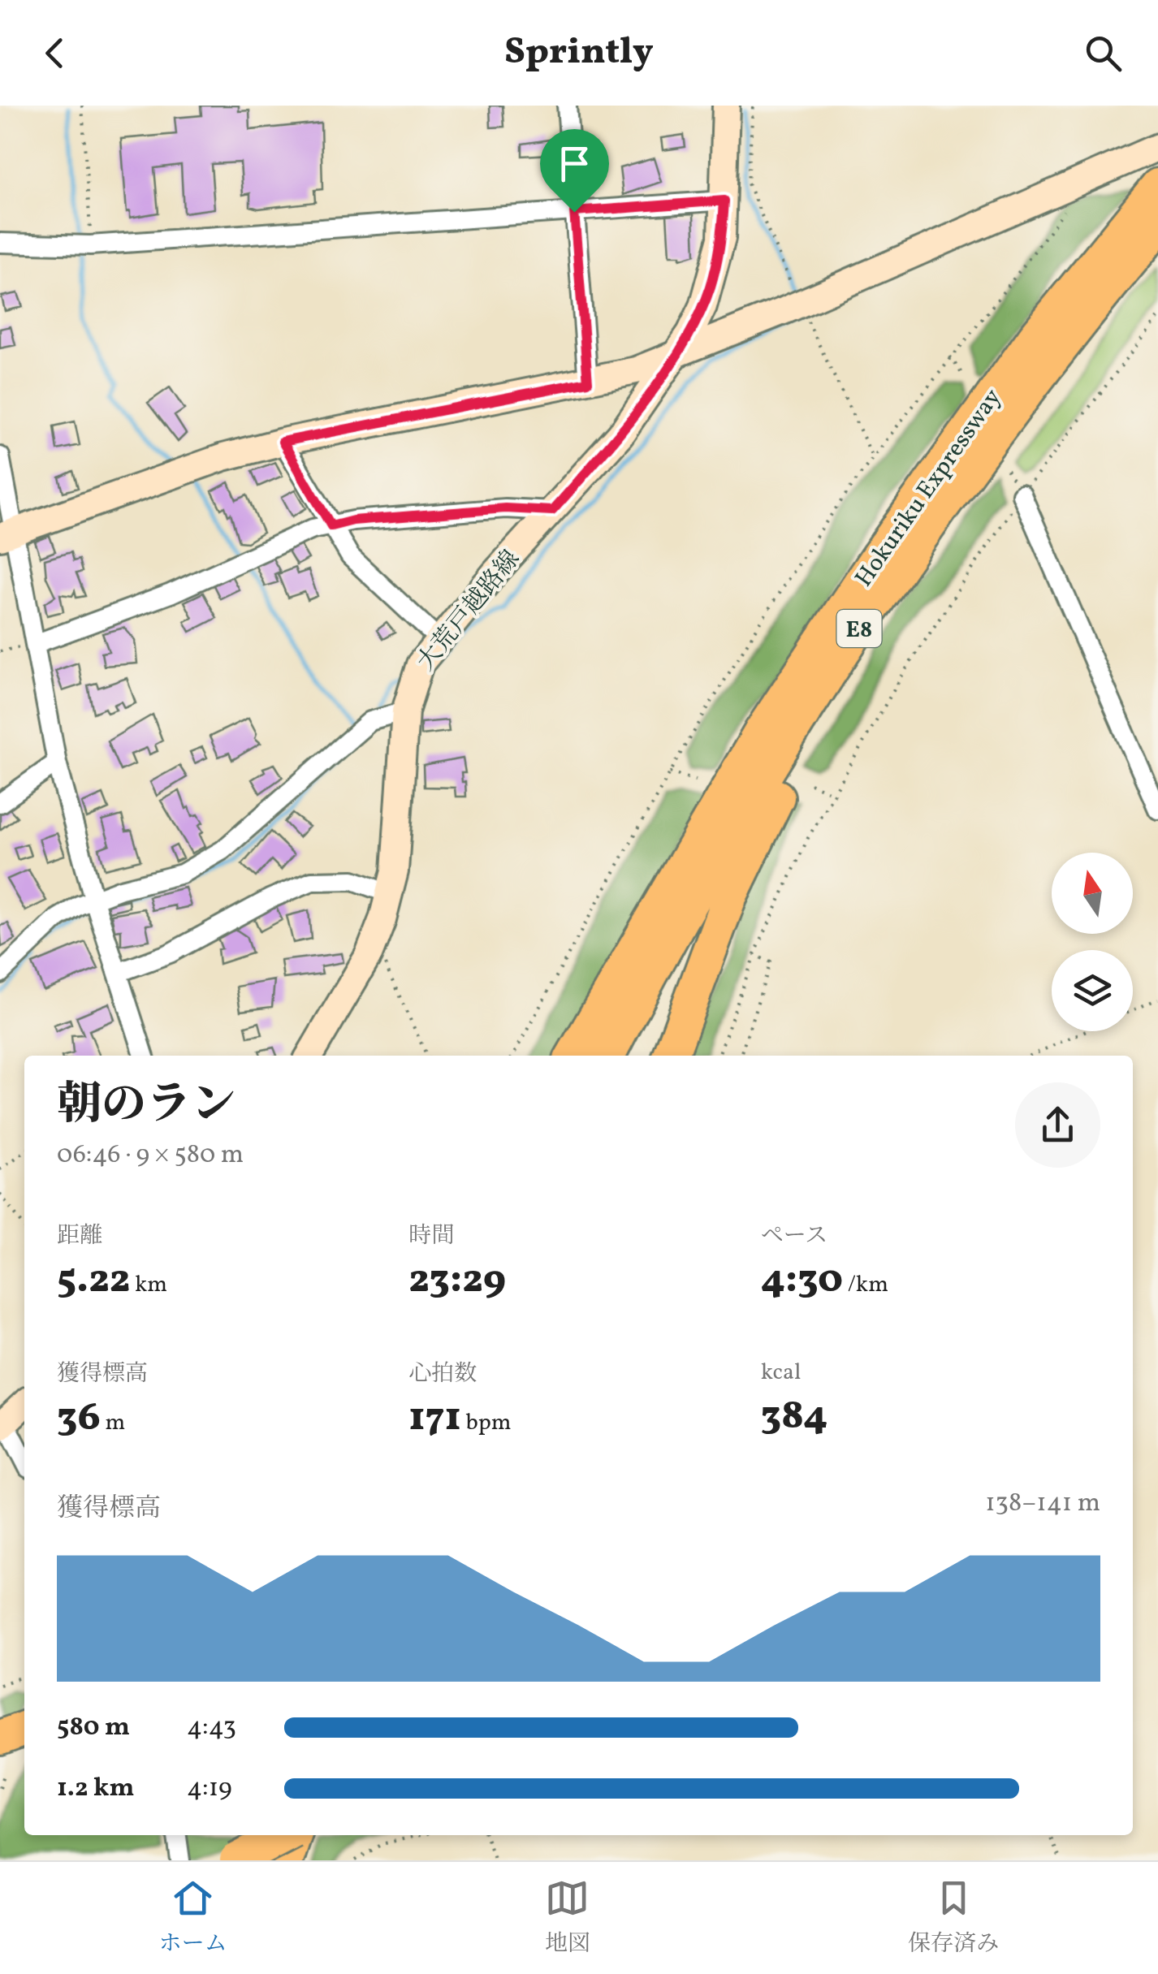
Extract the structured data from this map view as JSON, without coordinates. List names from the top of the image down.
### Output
{
  "streets": {
    "highway": ["Hokuriku Expressway", "E8"],
    "street": ["大荒戸越路線"]
  },
  "north": "top",
  "page": {
    "header": "Sprintly",
    "heading": ["朝のラン", "06:46 · 9 × 580 m"],
    "stats": [
      ["距離", "5.22 km"],
      ["時間", "23:29"],
      ["ペース", "4:30 /km"],
      ["獲得標高", "36 m"],
      ["心拍数", "171 bpm"],
      ["kcal", "384"]
    ],
    "chart": ["獲得標高", "138–141 m"],
    "list": [
      {
        "name": "580 m",
        "note": "4:43"
      },
      {
        "name": "1.2 km",
        "note": "4:19"
      }
    ],
    "tabs": ["ホーム", "地図", "保存済み"]
  }
}
